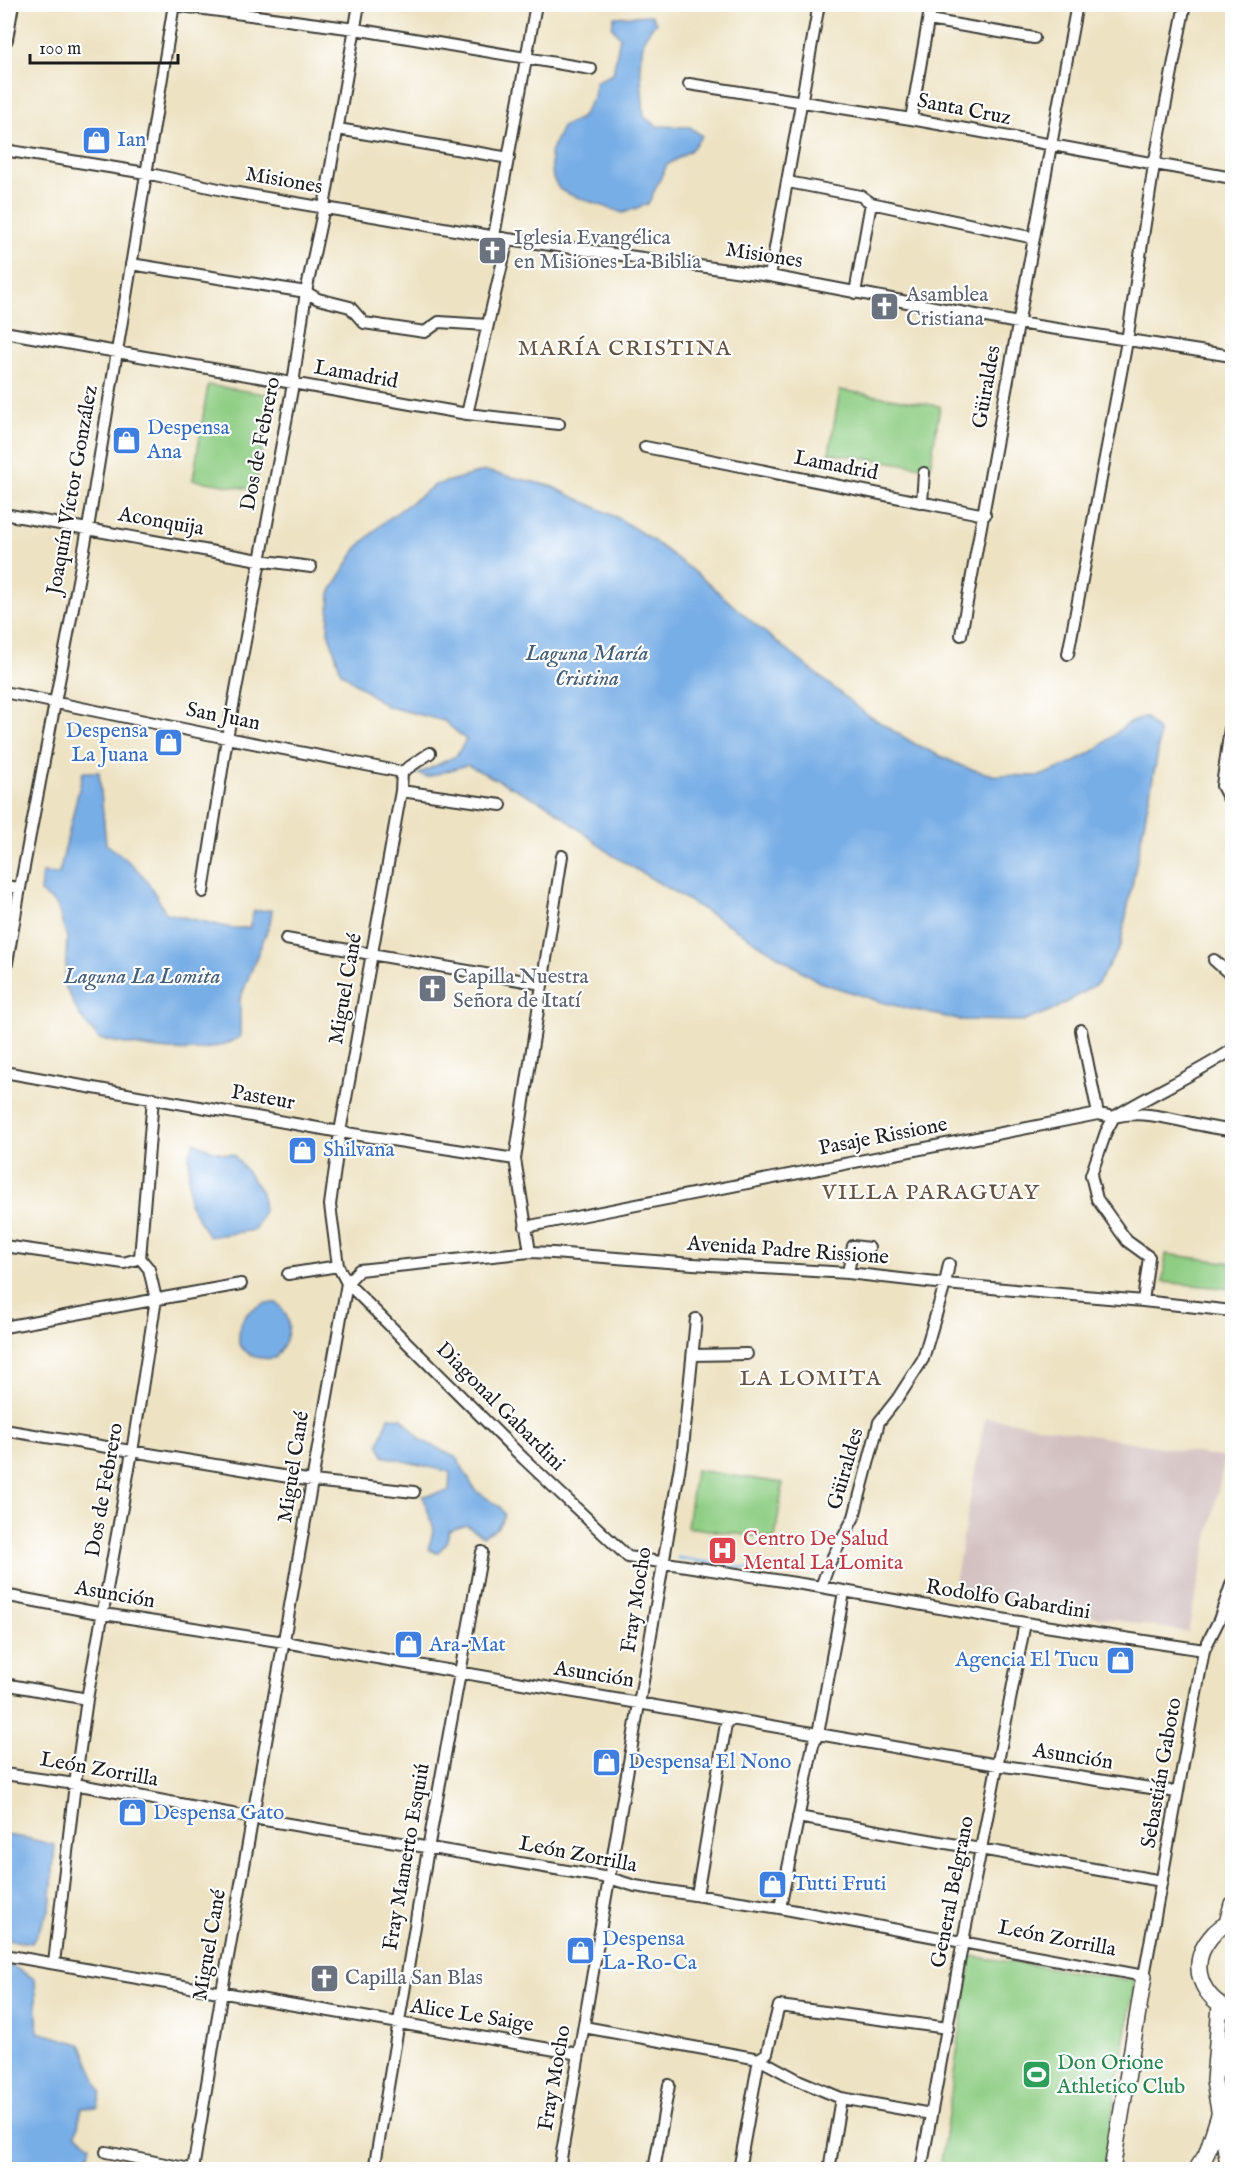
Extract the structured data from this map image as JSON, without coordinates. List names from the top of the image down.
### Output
{
  "streets": {
    "street": [
      "Santa Cruz",
      "Misiones",
      "Lamadrid",
      "Güiraldes",
      "Dos de Febrero",
      "Joaquín Víctor González",
      "Aconquija",
      "San Juan",
      "Miguel Cané",
      "Pasteur",
      "Pasaje Rissione",
      "Avenida Padre Rissione",
      "Diagonal Gabardini",
      "Asunción",
      "Fray Mocho",
      "Rodolfo Gabardini",
      "León Zorrilla",
      "Sebastián Gaboto",
      "Fray Mamerto Esquiú",
      "General Belgrano",
      "Alice Le Saige"
    ]
  },
  "crossings": [
    ["Santa Cruz", "Güiraldes"],
    ["Misiones", "Güiraldes"],
    ["Misiones", "Dos de Febrero"],
    ["Misiones", "Joaquín Víctor González"],
    ["Lamadrid", "Güiraldes"],
    ["Lamadrid", "Dos de Febrero"],
    ["Lamadrid", "Joaquín Víctor González"],
    ["Güiraldes", "Avenida Padre Rissione"],
    ["Güiraldes", "Rodolfo Gabardini"],
    ["Dos de Febrero", "Aconquija"],
    ["Dos de Febrero", "San Juan"],
    ["Dos de Febrero", "Asunción"],
    ["Dos de Febrero", "León Zorrilla"],
    ["Dos de Febrero", "Alice Le Saige"],
    ["Joaquín Víctor González", "Aconquija"],
    ["Joaquín Víctor González", "San Juan"],
    ["San Juan", "Miguel Cané"],
    ["Miguel Cané", "Pasteur"],
    ["Miguel Cané", "Avenida Padre Rissione"],
    ["Miguel Cané", "Diagonal Gabardini"],
    ["Miguel Cané", "Asunción"],
    ["Miguel Cané", "León Zorrilla"],
    ["Miguel Cané", "Alice Le Saige"],
    ["Avenida Padre Rissione", "Diagonal Gabardini"],
    ["Diagonal Gabardini", "Rodolfo Gabardini"],
    ["Asunción", "Fray Mocho"],
    ["Asunción", "Sebastián Gaboto"],
    ["Asunción", "Fray Mamerto Esquiú"],
    ["Asunción", "General Belgrano"],
    ["Fray Mocho", "Rodolfo Gabardini"],
    ["Fray Mocho", "León Zorrilla"],
    ["Fray Mocho", "Alice Le Saige"],
    ["Rodolfo Gabardini", "Sebastián Gaboto"],
    ["Rodolfo Gabardini", "General Belgrano"],
    ["León Zorrilla", "Sebastián Gaboto"],
    ["León Zorrilla", "Fray Mamerto Esquiú"],
    ["León Zorrilla", "General Belgrano"],
    ["Fray Mamerto Esquiú", "Alice Le Saige"]
  ],
  "districts": ["MARÍA CRISTINA", "VILLA PARAGUAY", "LA LOMITA"],
  "water": ["Laguna María Cristina", "Laguna La Lomita"],
  "places": {
    "shop": [
      "Ian",
      "Despensa Ana",
      "Despensa La Juana",
      "Shilvana",
      "Ara-Mat",
      "Agencia El Tucu",
      "Despensa El Nono",
      "Despensa Gato",
      "Tutti Fruti",
      "Despensa La-Ro-Ca"
    ],
    "church": [
      "Iglesia Evangélica en Misiones La Biblia",
      "Asamblea Cristiana",
      "Capilla Nuestra Señora de Itatí",
      "Capilla San Blas"
    ],
    "hospital": ["Centro De Salud Mental La Lomita"],
    "sports": ["Don Orione Athletico Club"]
  },
  "scale_bar": "100 m"
}
